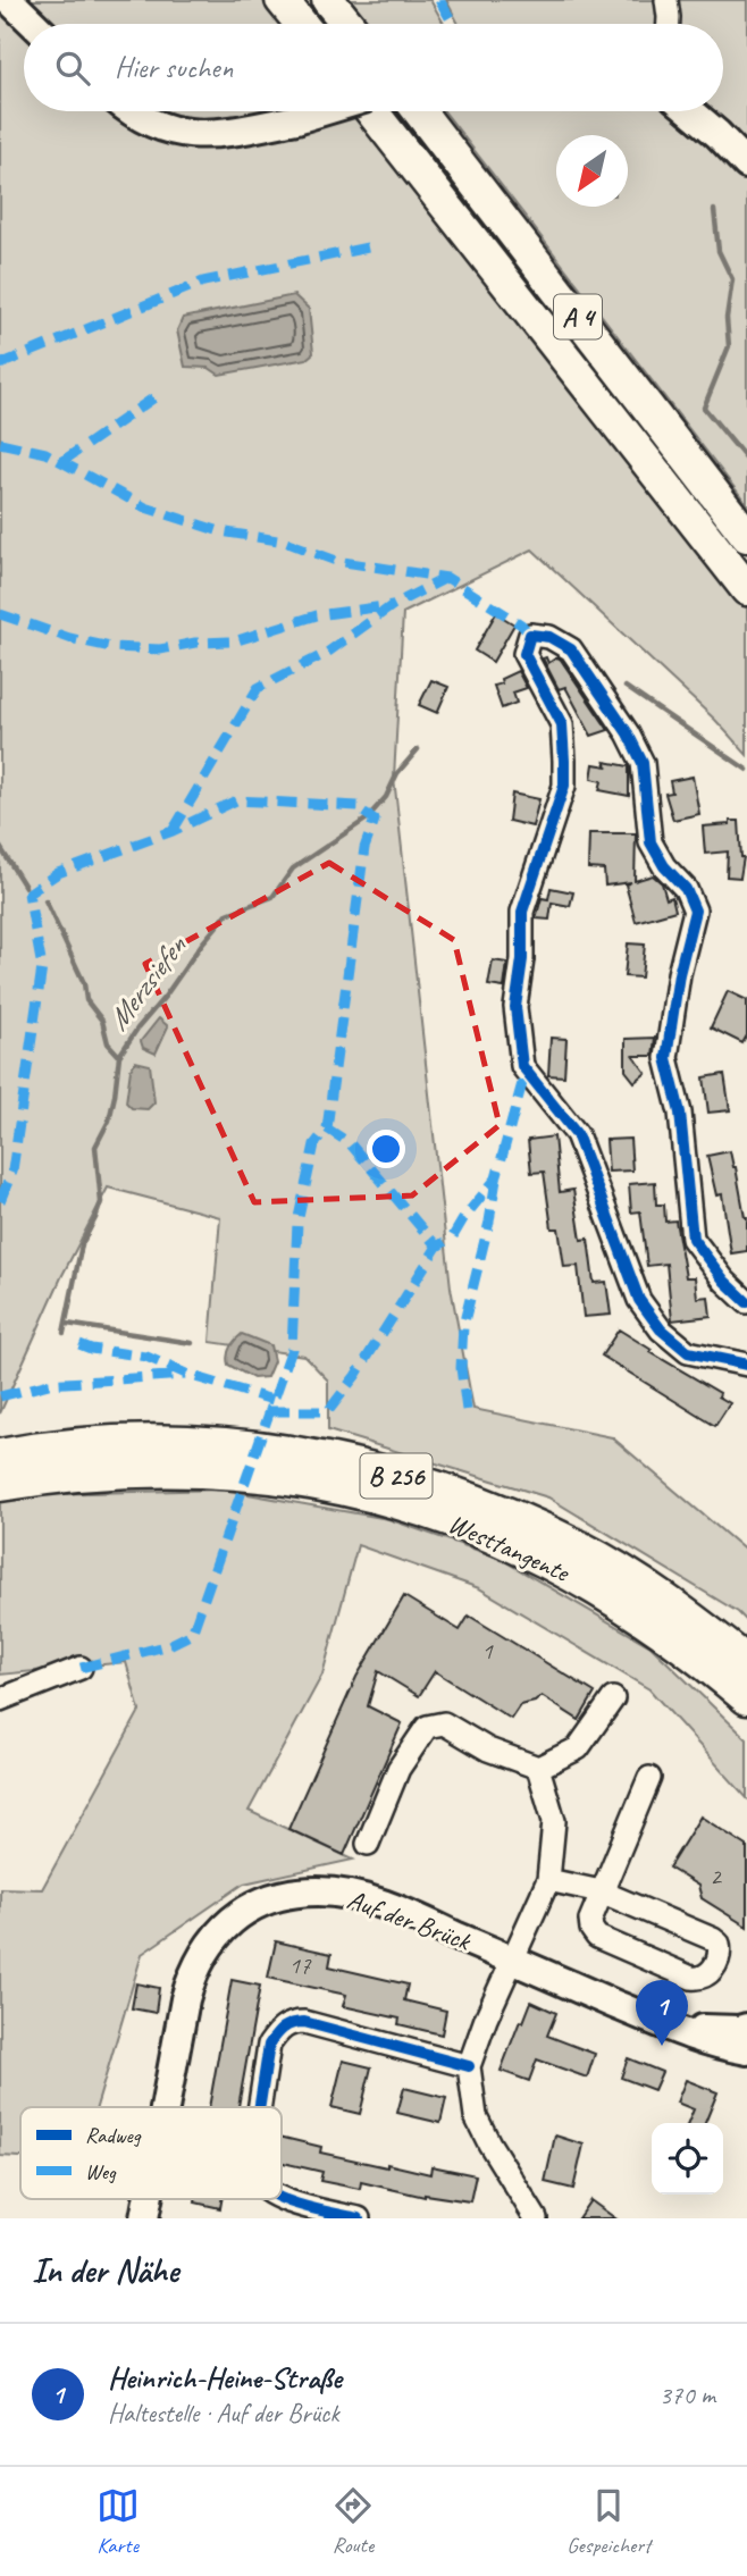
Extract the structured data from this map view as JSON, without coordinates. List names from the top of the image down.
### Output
{
  "streets": {
    "highway": ["A 4", "B 256", "Westtangente"],
    "main road": ["Auf der Brück"]
  },
  "water": ["Merzsiefen"],
  "house_numbers": ["1", "2", "17"],
  "legend": ["Radweg", "Weg"],
  "north": "bottom left",
  "page": {
    "search": "Hier suchen",
    "pins": "1",
    "heading": "In der Nähe",
    "list": [
      {
        "mark": "1",
        "name": "Heinrich-Heine-Straße",
        "note": "Haltestelle · Auf der Brück",
        "value": "370 m"
      }
    ],
    "nav": ["Karte", "Route", "Gespeichert"]
  }
}
